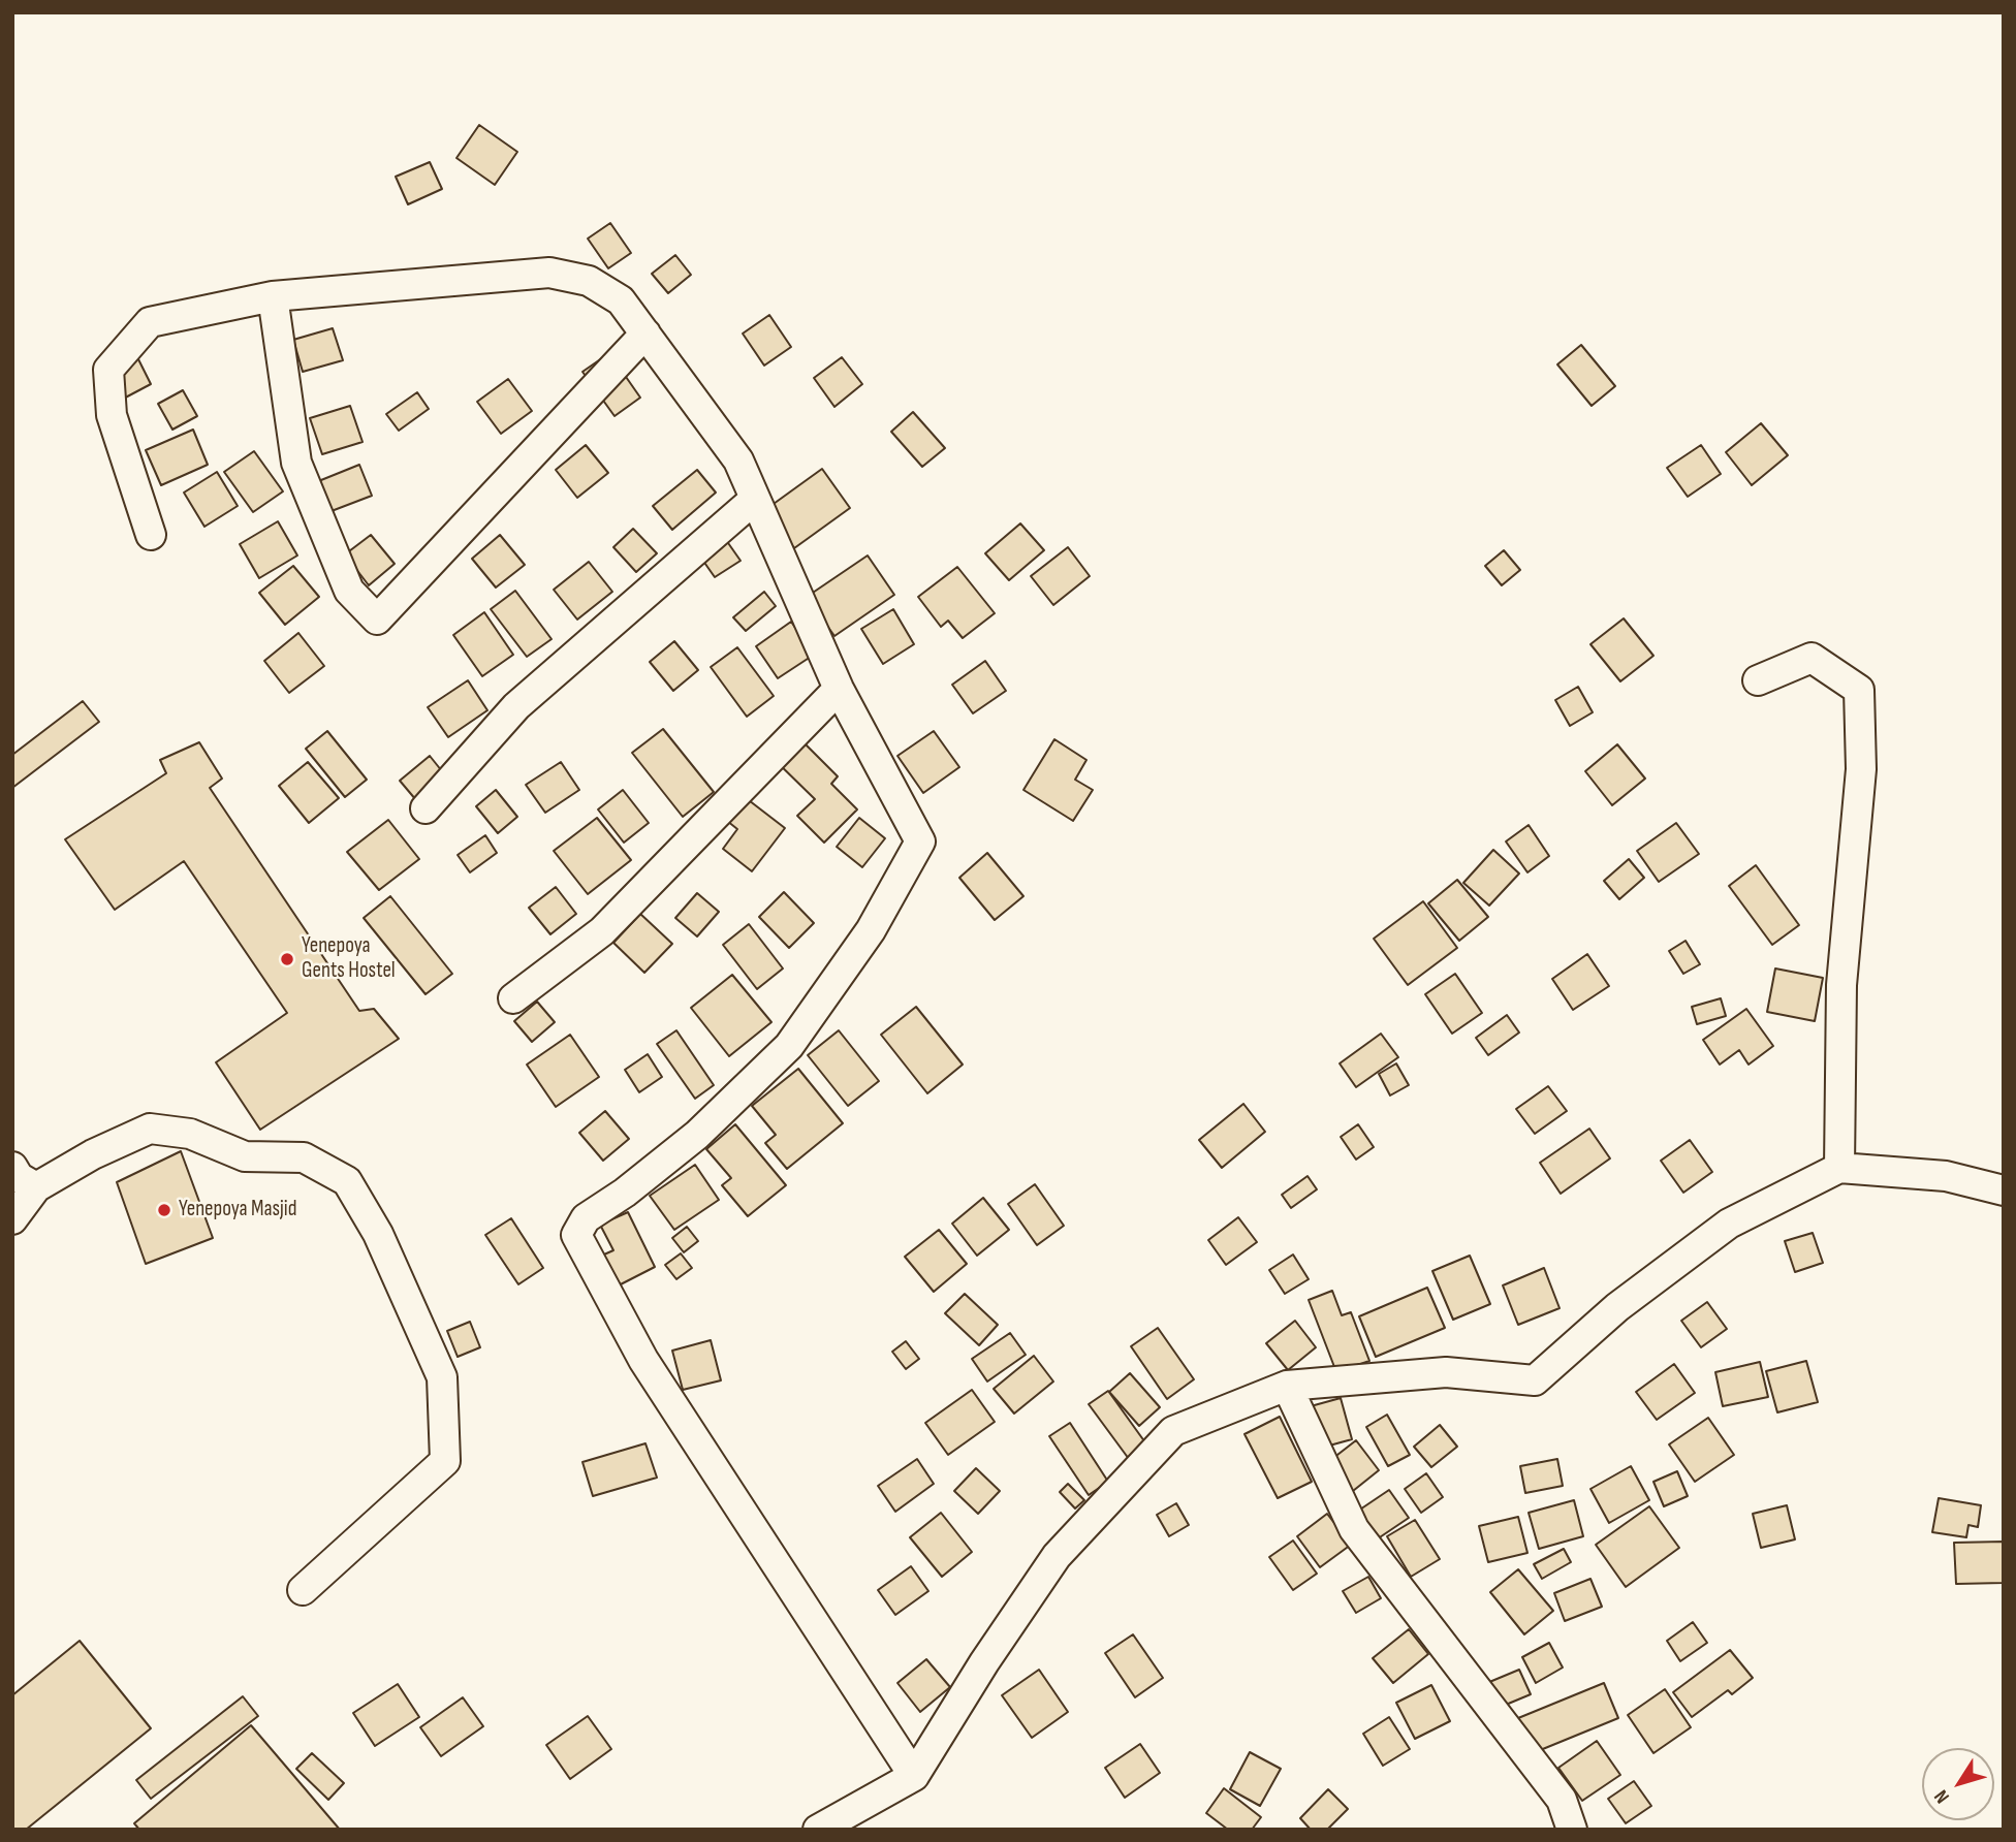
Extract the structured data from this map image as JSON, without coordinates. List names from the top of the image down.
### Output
{
  "places": ["Yenepoya Gents Hostel", "Yenepoya Masjid"],
  "north": "bottom left"
}
